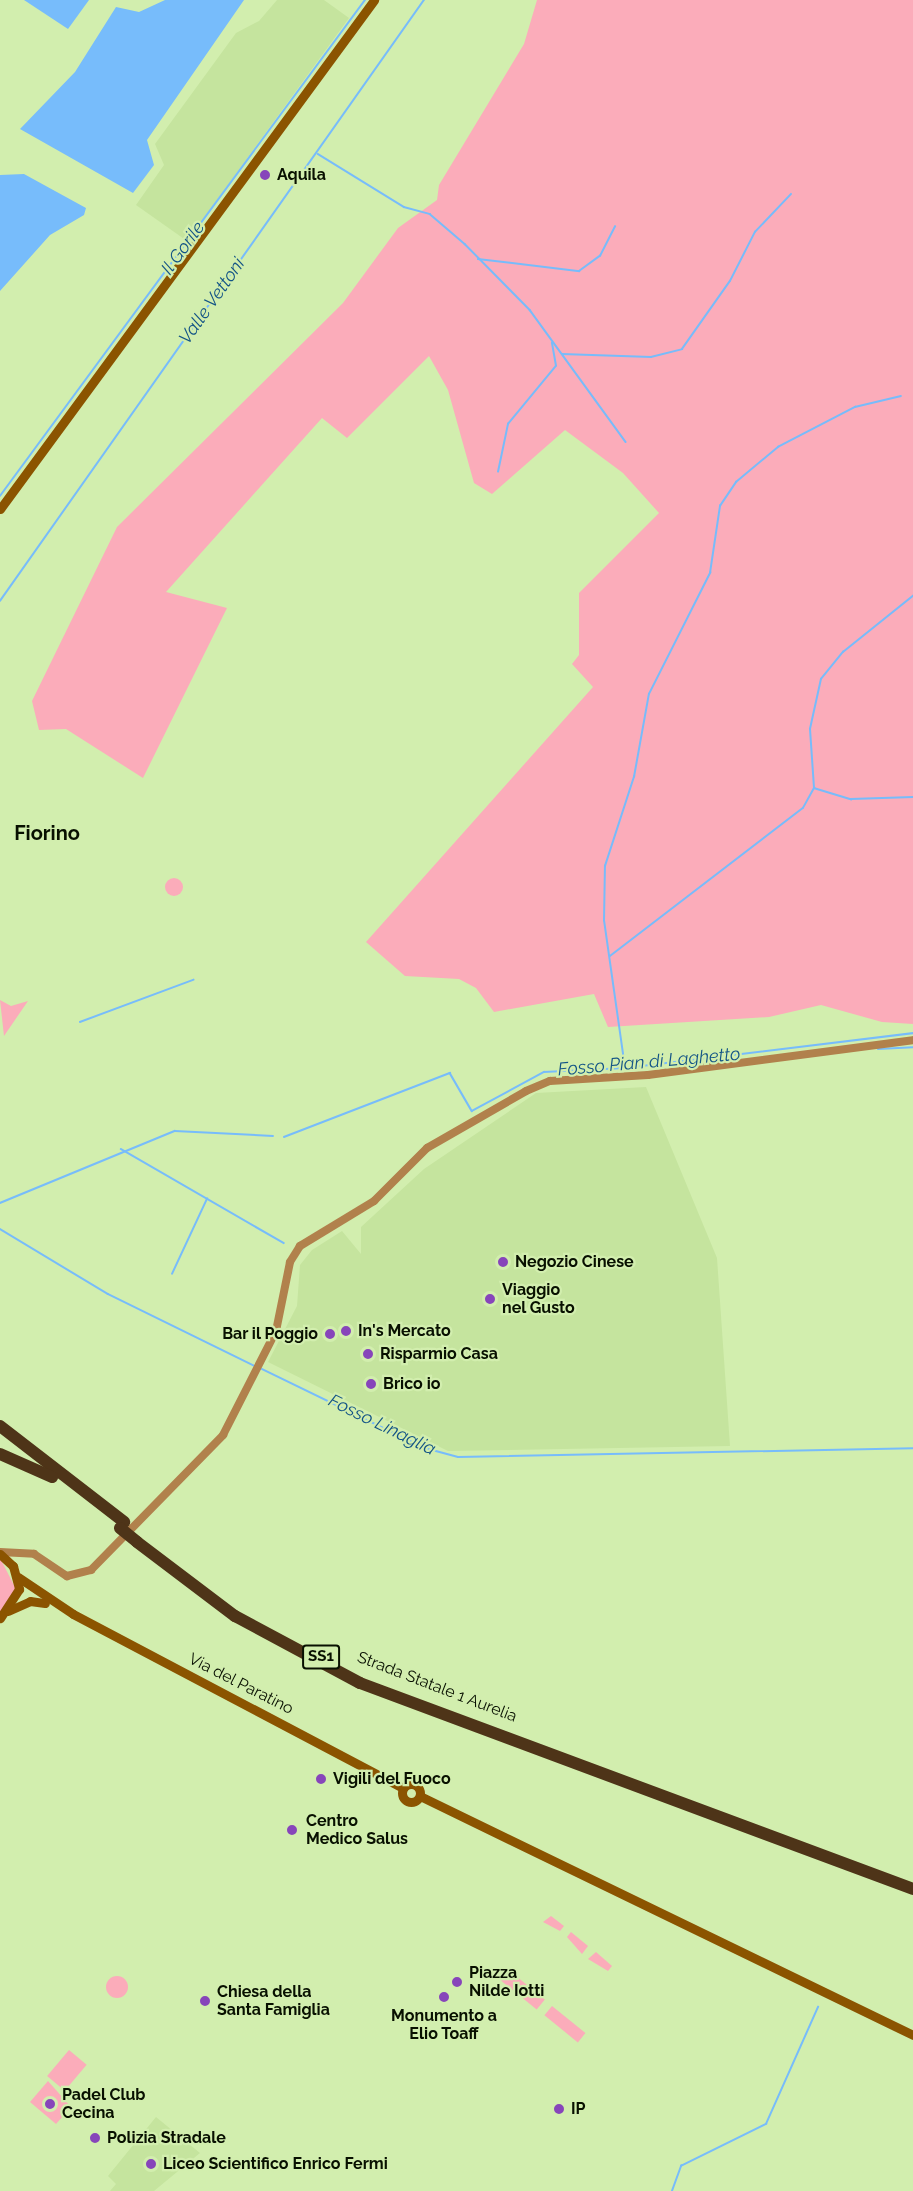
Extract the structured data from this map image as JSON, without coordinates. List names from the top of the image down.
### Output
{
  "streets": {
    "highway": ["SS1", "Strada Statale 1 Aurelia"],
    "main road": ["Via del Paratino"]
  },
  "districts": ["Fiorino"],
  "water": [
    "Il Gorile",
    "Valle Vettoni",
    "Fosso Pian di Laghetto",
    "Fosso Linaglia"
  ],
  "places": [
    "Aquila",
    "Negozio Cinese",
    "Viaggio nel Gusto",
    "In's Mercato",
    "Bar il Poggio",
    "Risparmio Casa",
    "Brico io",
    "Vigili del Fuoco",
    "Centro Medico Salus",
    "Piazza Nilde Iotti",
    "Monumento a Elio Toaff",
    "Chiesa della Santa Famiglia",
    "Padel Club Cecina",
    "IP",
    "Polizia Stradale",
    "Liceo Scientifico Enrico Fermi"
  ]
}
